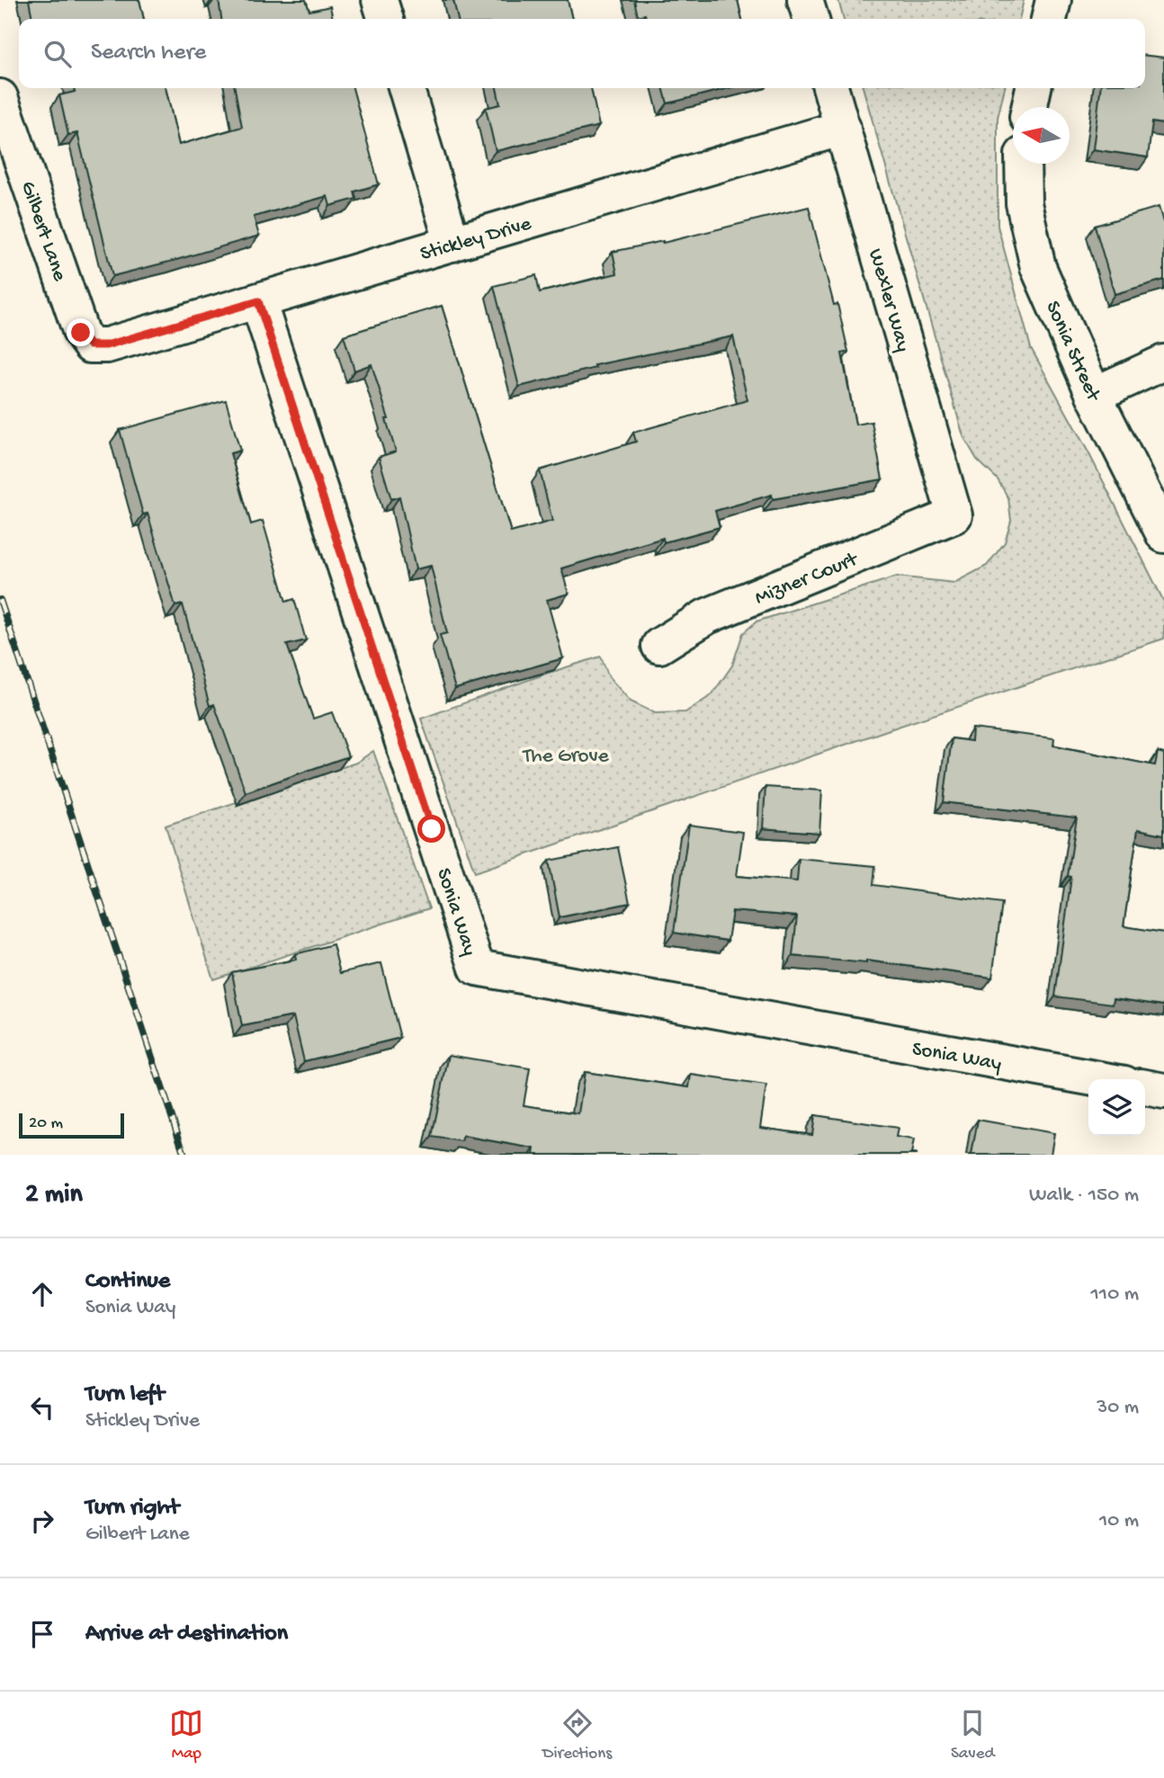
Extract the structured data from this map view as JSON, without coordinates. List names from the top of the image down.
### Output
{
  "streets": {
    "street": [
      "Gilbert Lane",
      "Stickley Drive",
      "Wexler Way",
      "Sonia Street",
      "Mizner Court",
      "Sonia Way"
    ]
  },
  "crossings": [
    ["Gilbert Lane", "Stickley Drive"],
    ["Stickley Drive", "Wexler Way"],
    ["Stickley Drive", "Sonia Way"],
    ["Wexler Way", "Mizner Court"]
  ],
  "parks": ["The Grove"],
  "scale_bar": "20 m",
  "north": "left",
  "page": {
    "search": "Search here",
    "scale": "20 m",
    "heading": ["2 min", "Walk · 150 m"],
    "list": [
      ["Continue", "Sonia Way", "110 m"],
      ["Turn left", "Stickley Drive", "30 m"],
      ["Turn right", "Gilbert Lane", "10 m"],
      "Arrive at destination"
    ],
    "nav": ["Map", "Directions", "Saved"]
  }
}
